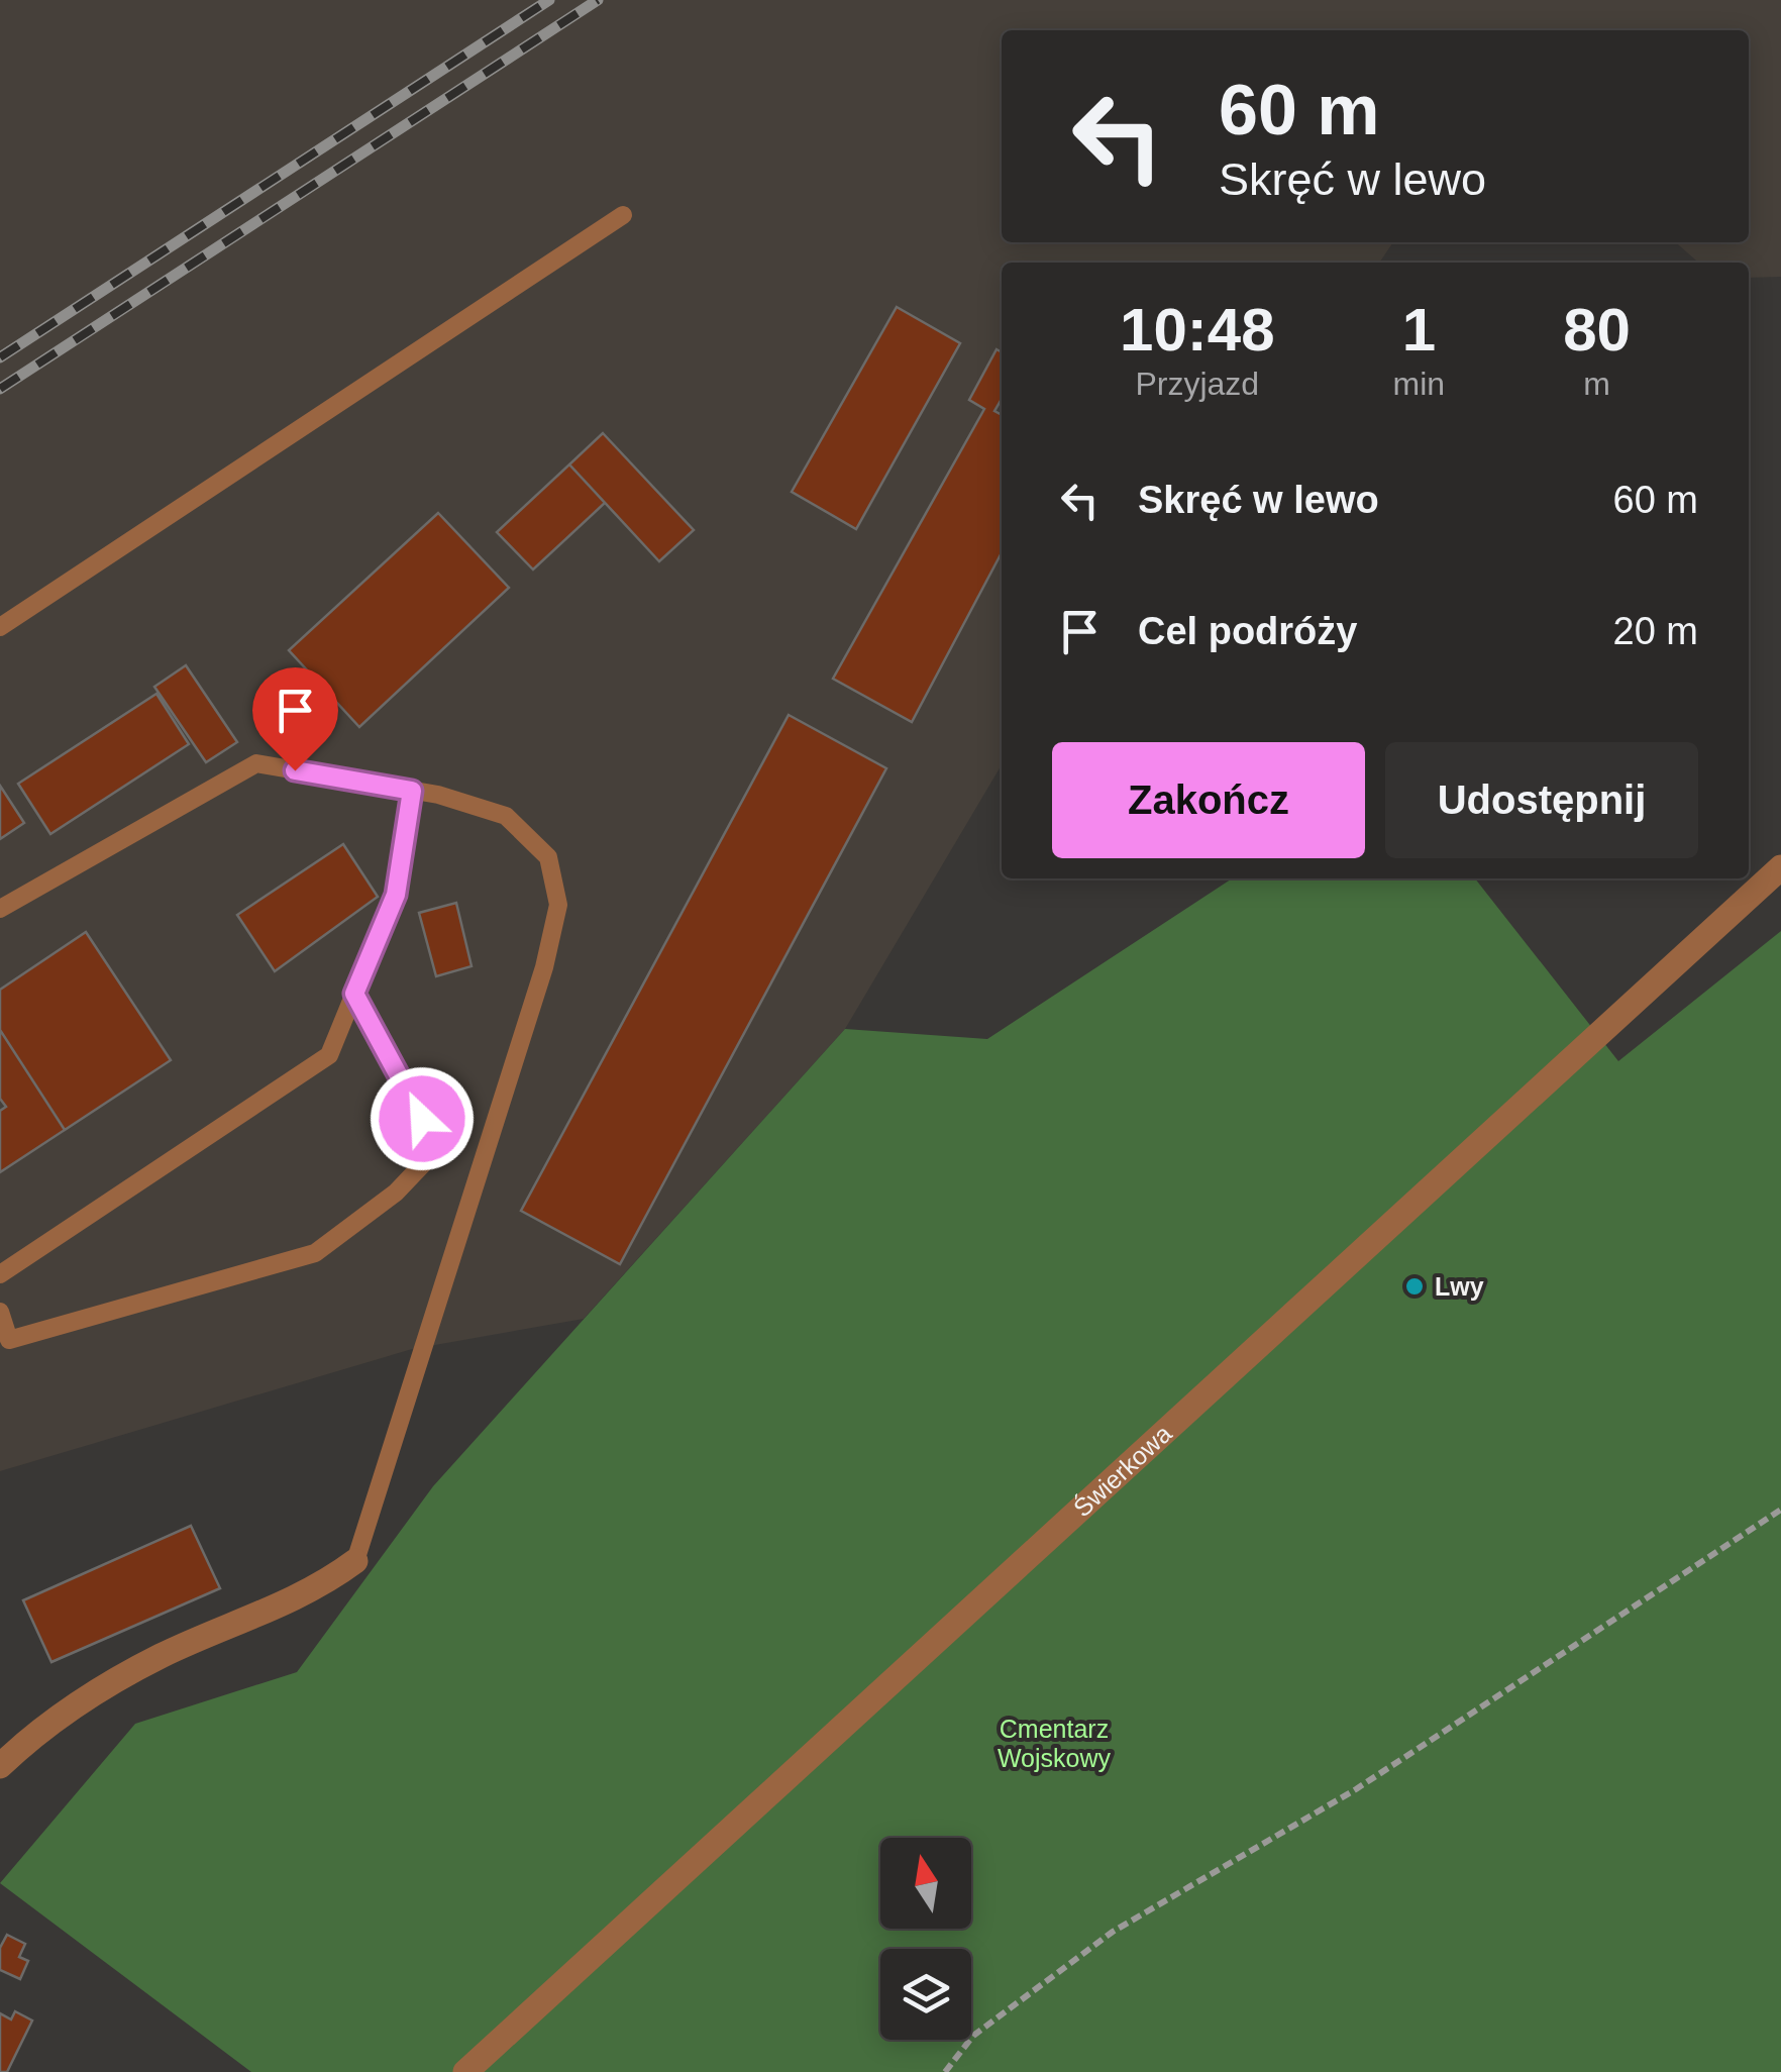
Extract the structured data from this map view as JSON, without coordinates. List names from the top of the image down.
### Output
{
  "streets": {
    "street": ["Świerkowa"]
  },
  "parks": ["Cmentarz Wojskowy"],
  "places": ["Lwy"],
  "north": "top",
  "page": {
    "turn": ["60 m", "Skręć w lewo"],
    "eta": [
      "10:48",
      "Przyjazd",
      "1",
      "min",
      "80",
      "m"
    ],
    "list": [
      {
        "name": "Skręć w lewo",
        "value": "60 m"
      },
      {
        "name": "Cel podróży",
        "value": "20 m"
      }
    ],
    "buttons": ["Zakończ", "Udostępnij"]
  }
}
